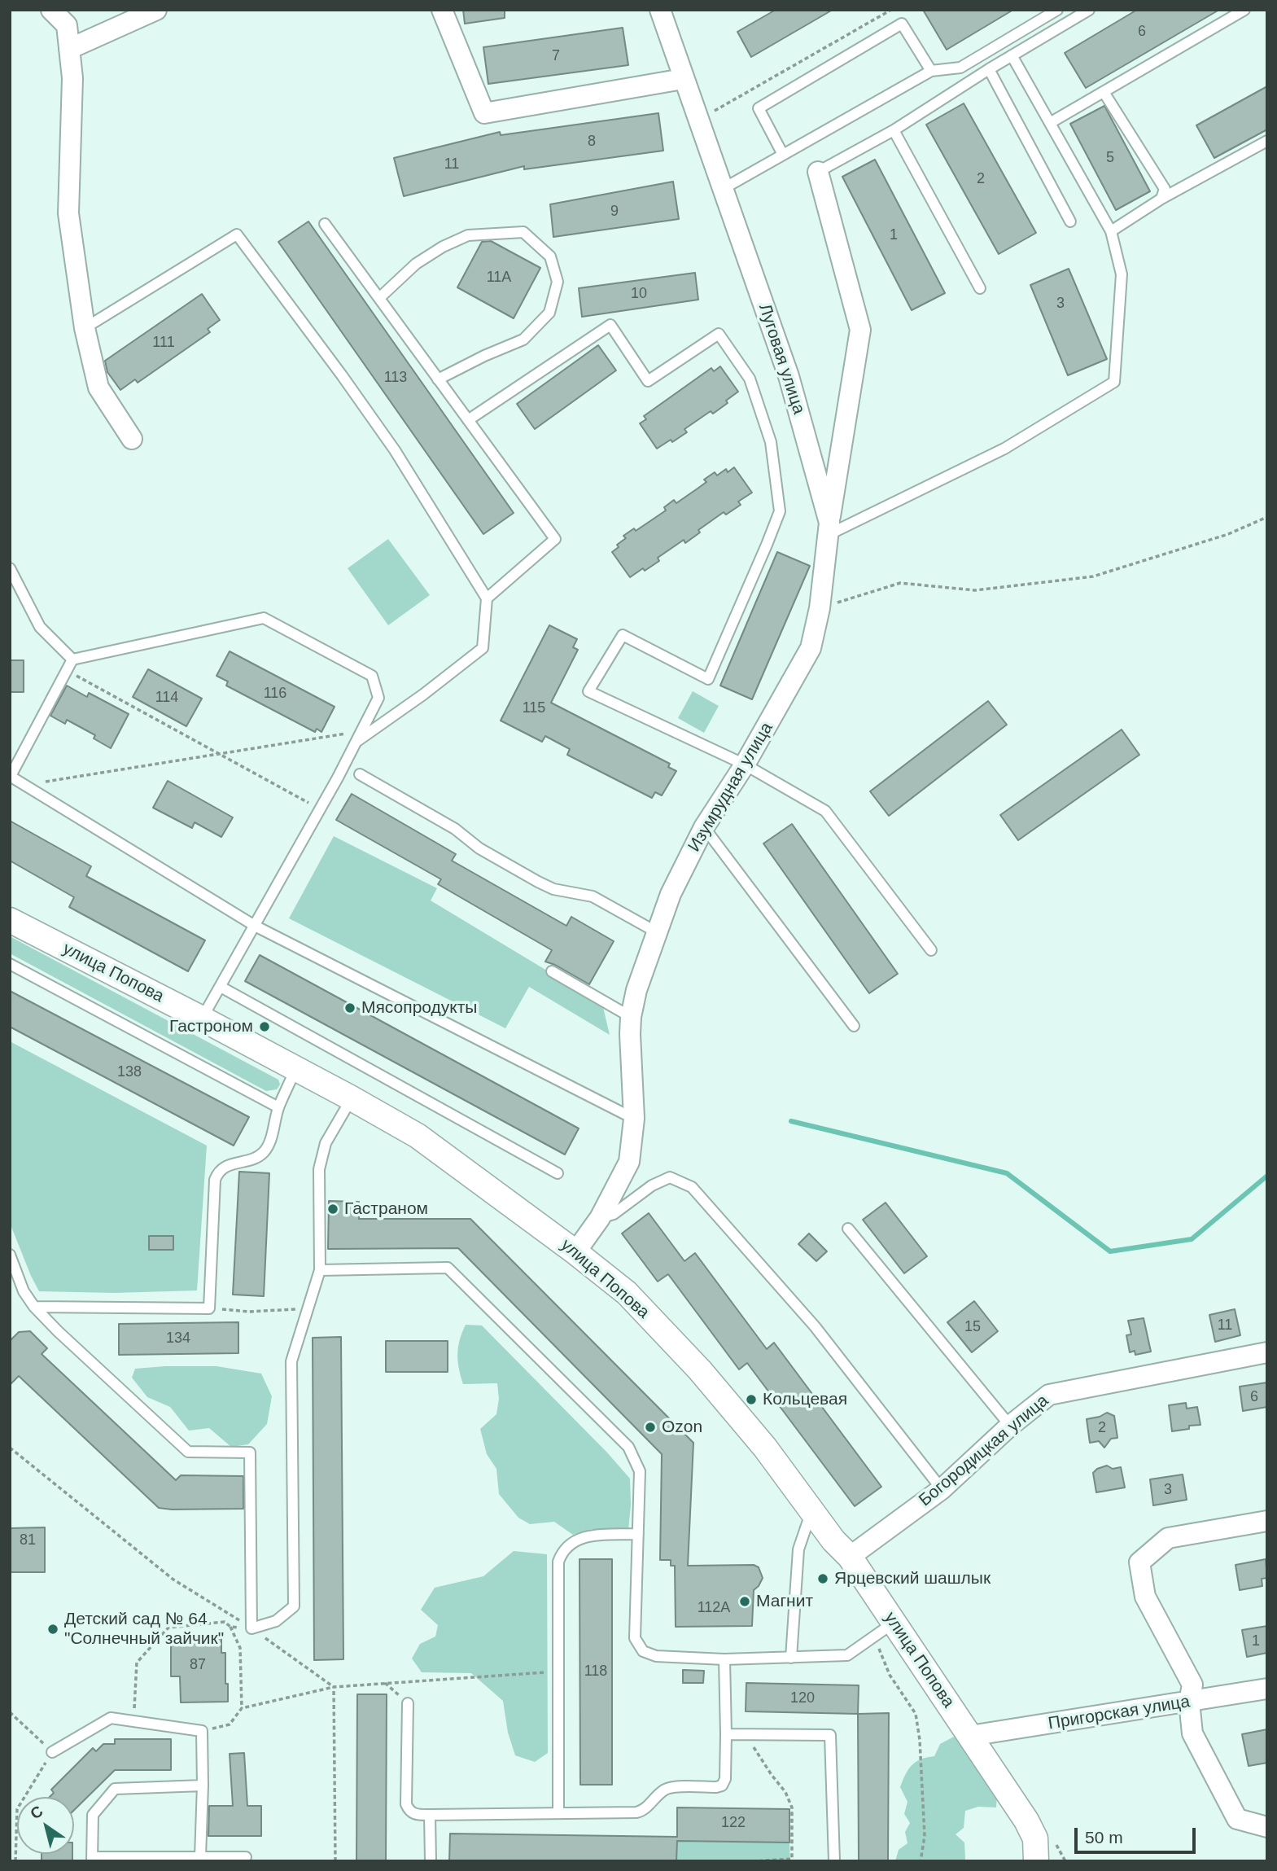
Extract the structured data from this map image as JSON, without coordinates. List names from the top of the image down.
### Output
{
  "streets": {
    "street": [
      "Луговая улица",
      "Изумрудная улица",
      "улица Попова",
      "Богородицкая улица",
      "Пригорская улица"
    ]
  },
  "crossings": [
    ["Луговая улица", "Изумрудная улица"],
    ["Изумрудная улица", "улица Попова"],
    ["улица Попова", "Богородицкая улица"],
    ["улица Попова", "Пригорская улица"]
  ],
  "places": [
    "Мясопродукты",
    "Гастроном",
    "Гастраном",
    "Кольцевая",
    "Ozon",
    "Ярцевский шашлык",
    "Магнит",
    "Детский сад № 64 \"Солнечный зайчик\""
  ],
  "house_numbers": [
    "6",
    "7",
    "8",
    "5",
    "11",
    "2",
    "9",
    "1",
    "11А",
    "10",
    "3",
    "111",
    "113",
    "116",
    "114",
    "115",
    "138",
    "11",
    "15",
    "134",
    "6",
    "2",
    "3",
    "81",
    "112А",
    "1",
    "87",
    "118",
    "120",
    "122"
  ],
  "scale_bar": "50 m",
  "north": "top left"
}
